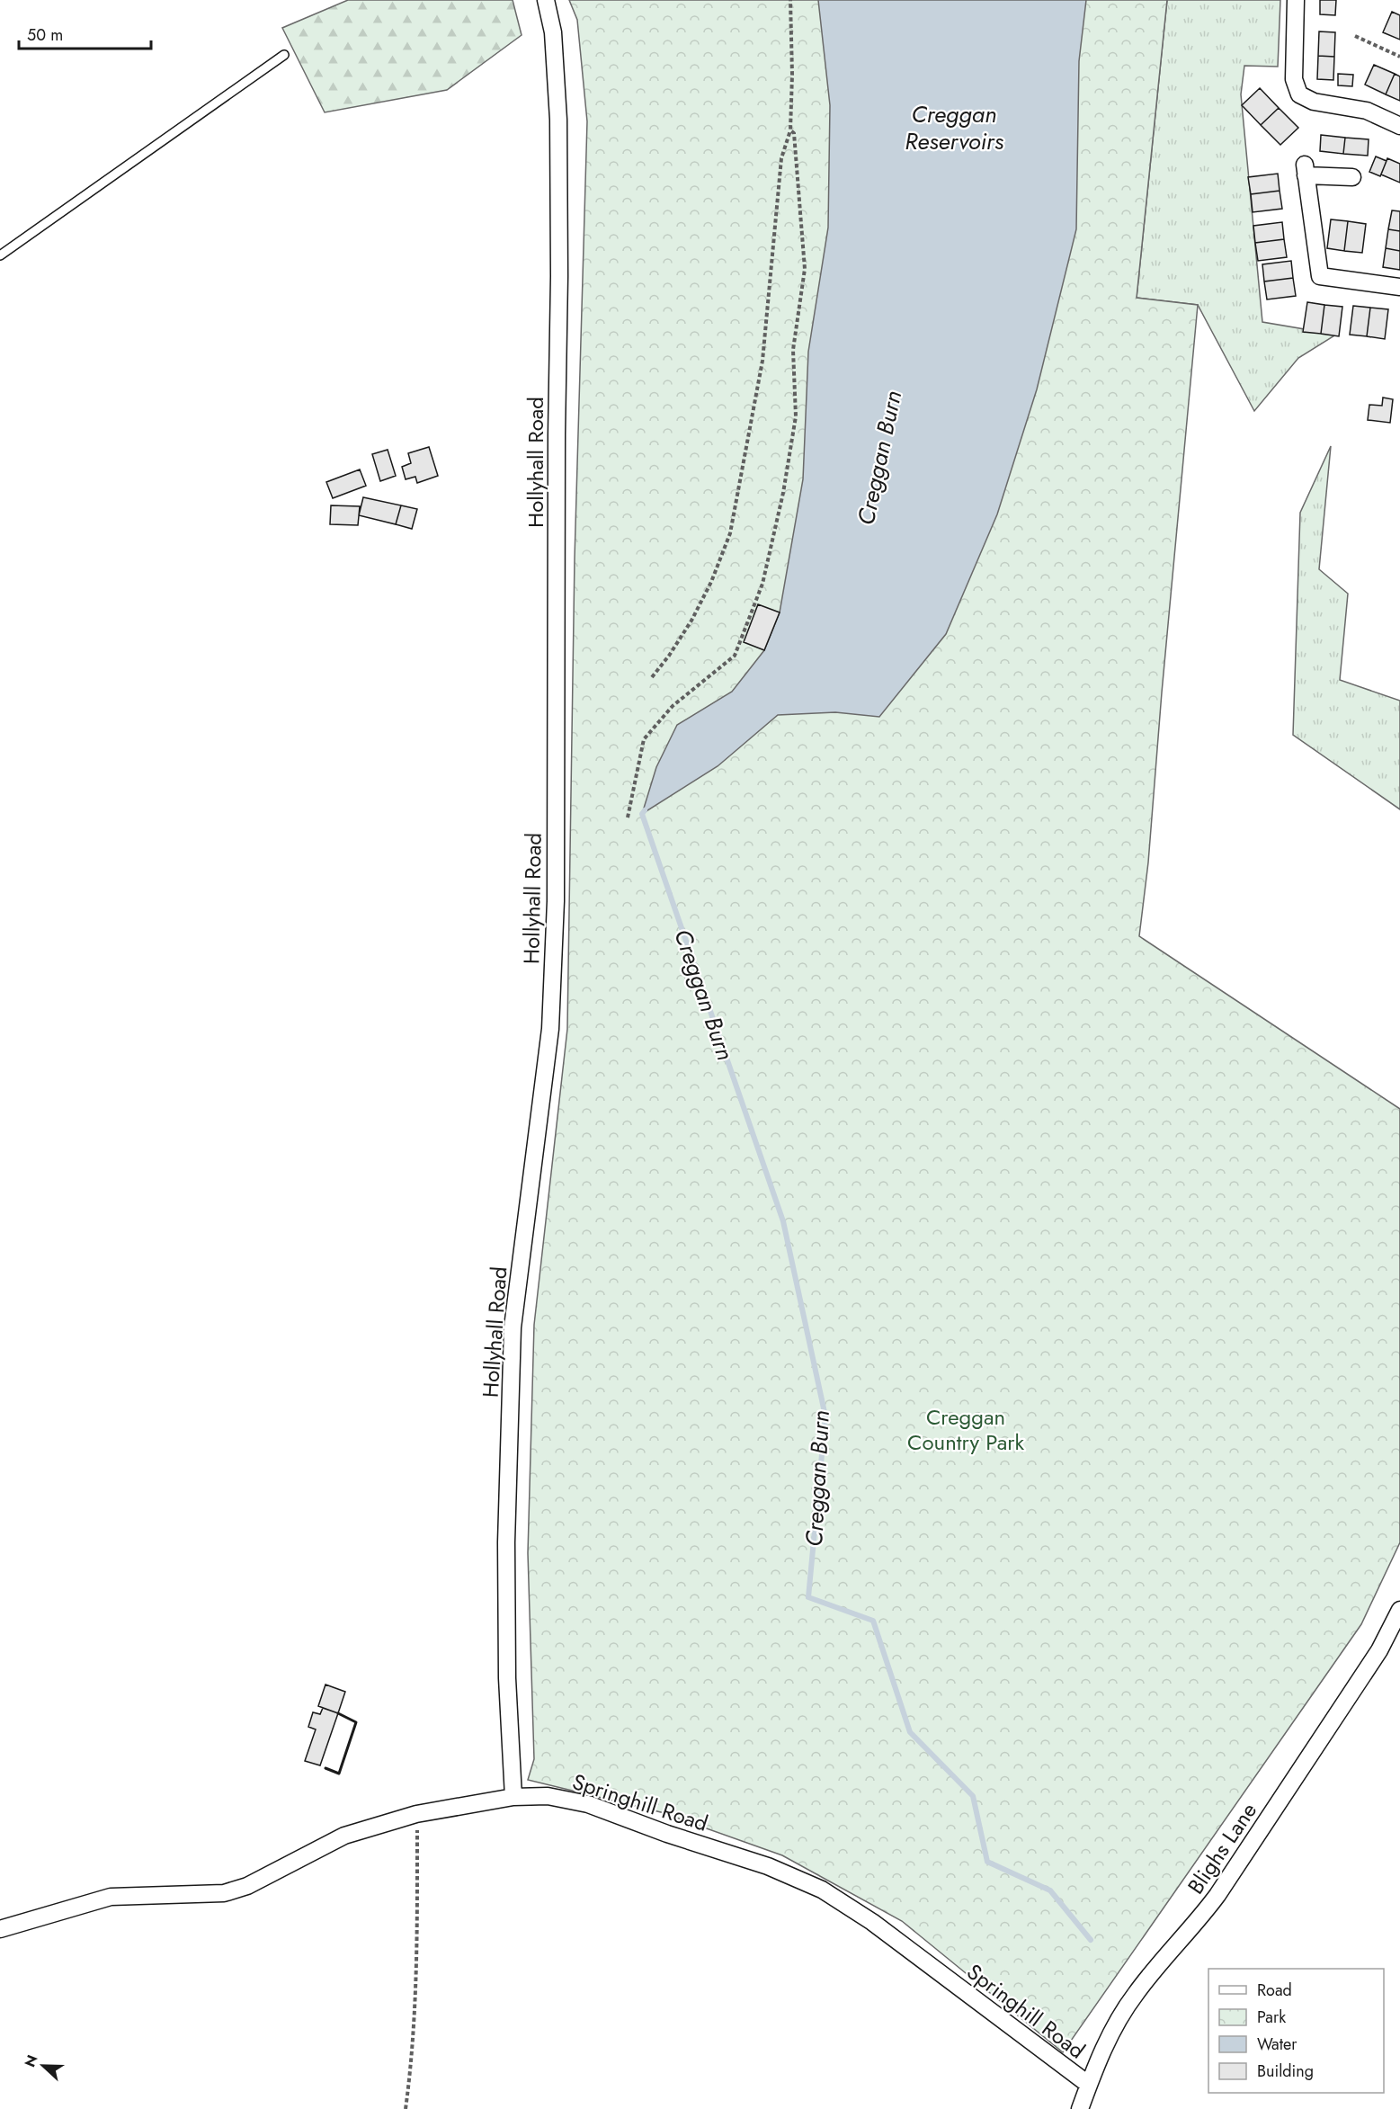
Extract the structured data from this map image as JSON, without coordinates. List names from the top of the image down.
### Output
{
  "streets": {
    "street": ["Hollyhall Road", "Springhill Road", "Blighs Lane"]
  },
  "crossings": [
    ["Hollyhall Road", "Springhill Road"],
    ["Springhill Road", "Blighs Lane"]
  ],
  "water": ["Creggan Reservoirs", "Creggan Burn"],
  "parks": ["Creggan Country Park"],
  "legend": [
    "Road",
    "Park",
    "Water",
    "Building"
  ],
  "scale_bar": "50 m",
  "north": "left"
}
